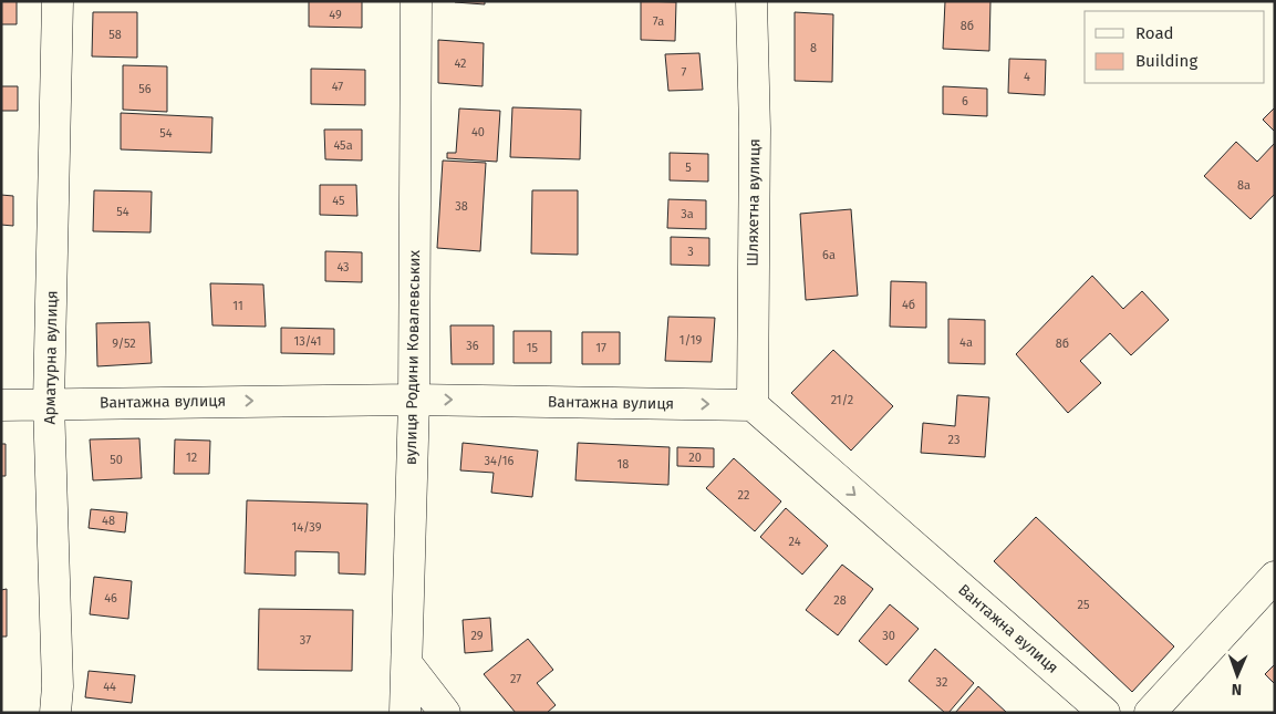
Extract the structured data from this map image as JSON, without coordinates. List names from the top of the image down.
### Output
{
  "streets": {
    "street": [
      "Шляхетна вулиця",
      "Арматурна вулиця",
      "вулиця Родини Ковалевських",
      "Вантажна вулиця"
    ]
  },
  "crossings": [
    ["Шляхетна вулиця", "Вантажна вулиця"],
    ["Арматурна вулиця", "Вантажна вулиця"],
    ["вулиця Родини Ковалевських", "Вантажна вулиця"]
  ],
  "one_way": ["Вантажна вулиця"],
  "house_numbers": [
    "49",
    "7а",
    "8б",
    "58",
    "8",
    "42",
    "7",
    "4",
    "47",
    "56",
    "6",
    "40",
    "54",
    "45а",
    "5",
    "8а",
    "45",
    "38",
    "54",
    "3а",
    "3",
    "6а",
    "43",
    "4б",
    "11",
    "1/19",
    "13/41",
    "4а",
    "9/52",
    "8б",
    "36",
    "15",
    "17",
    "21/2",
    "23",
    "12",
    "20",
    "50",
    "34/16",
    "18",
    "22",
    "48",
    "14/39",
    "24",
    "46",
    "28",
    "25",
    "29",
    "30",
    "37",
    "27",
    "32",
    "44"
  ],
  "legend": ["Road", "Building"],
  "north": "bottom"
}
